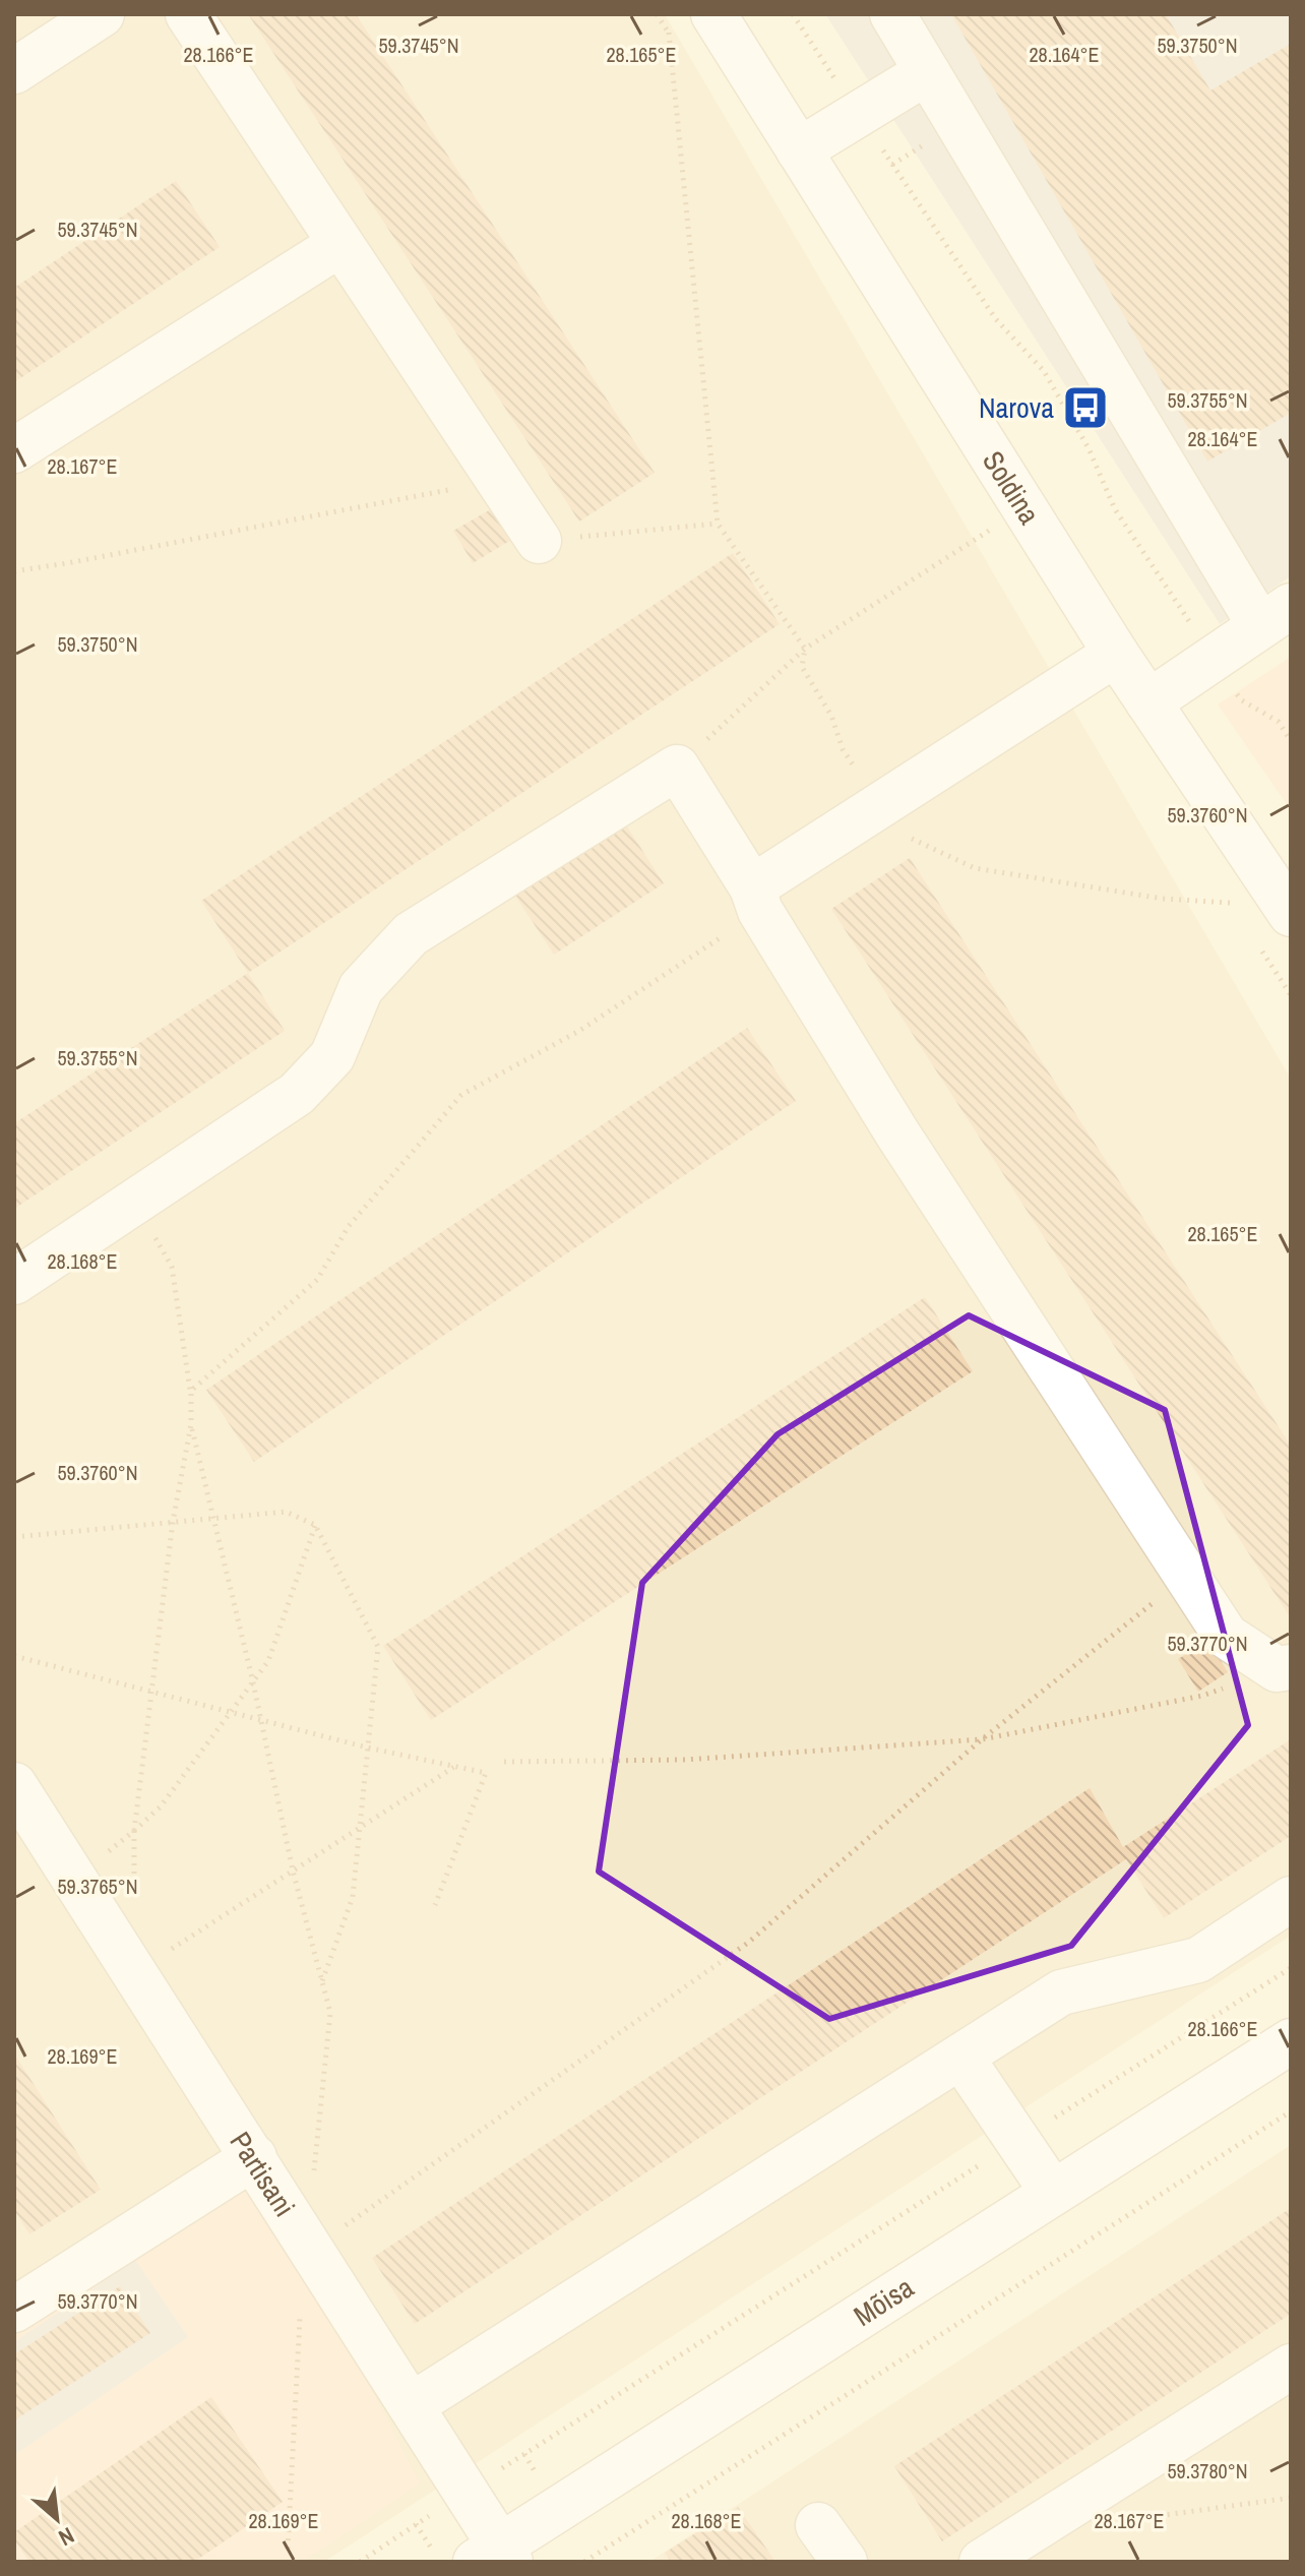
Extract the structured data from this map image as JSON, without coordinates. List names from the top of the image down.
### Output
{
  "streets": {
    "street": ["Soldina", "Partisani", "Mõisa"]
  },
  "crossings": [
    ["Partisani", "Mõisa"]
  ],
  "places": {
    "bus stop": ["Narova"]
  },
  "north": "bottom right",
  "coordinates": [
    "59.3745°N",
    "59.3750°N",
    "28.165°E",
    "28.164°E",
    "28.166°E",
    "59.3755°N",
    "28.167°E",
    "59.3760°N",
    "28.168°E",
    "59.3770°N",
    "59.3765°N",
    "28.169°E",
    "59.3780°N"
  ]
}
